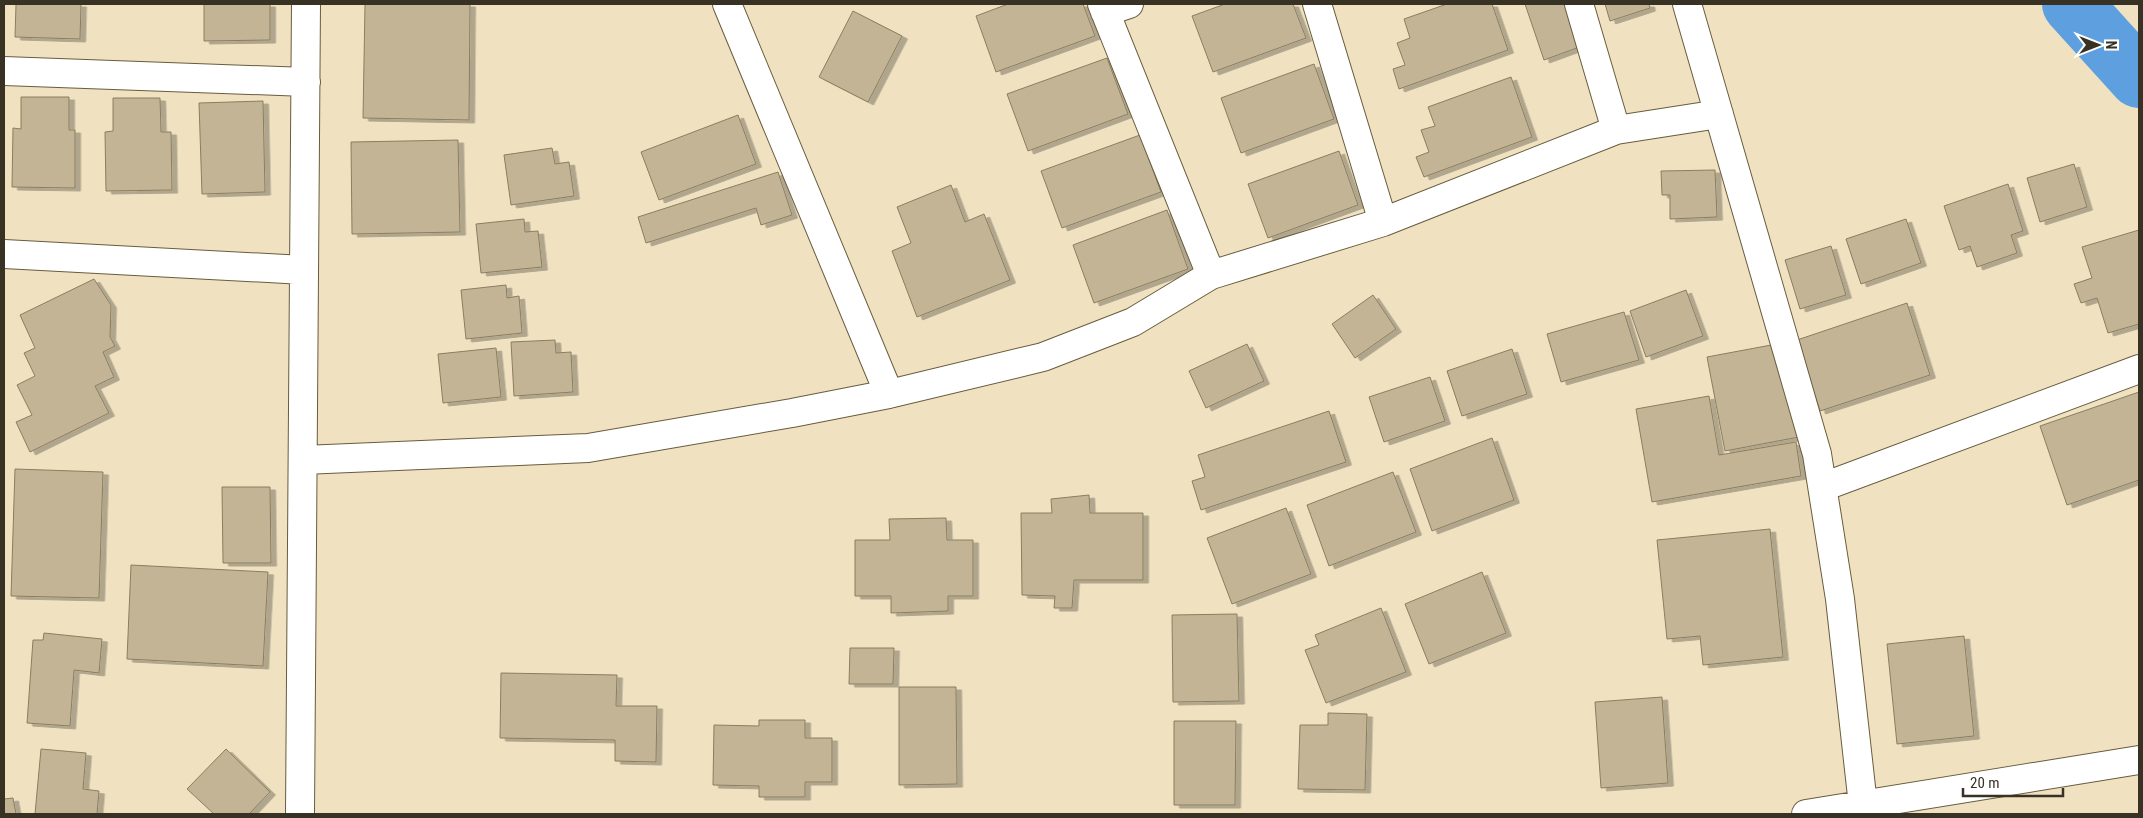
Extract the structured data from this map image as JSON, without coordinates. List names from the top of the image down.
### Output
{
  "scale_bar": "20 m",
  "north": "right"
}
